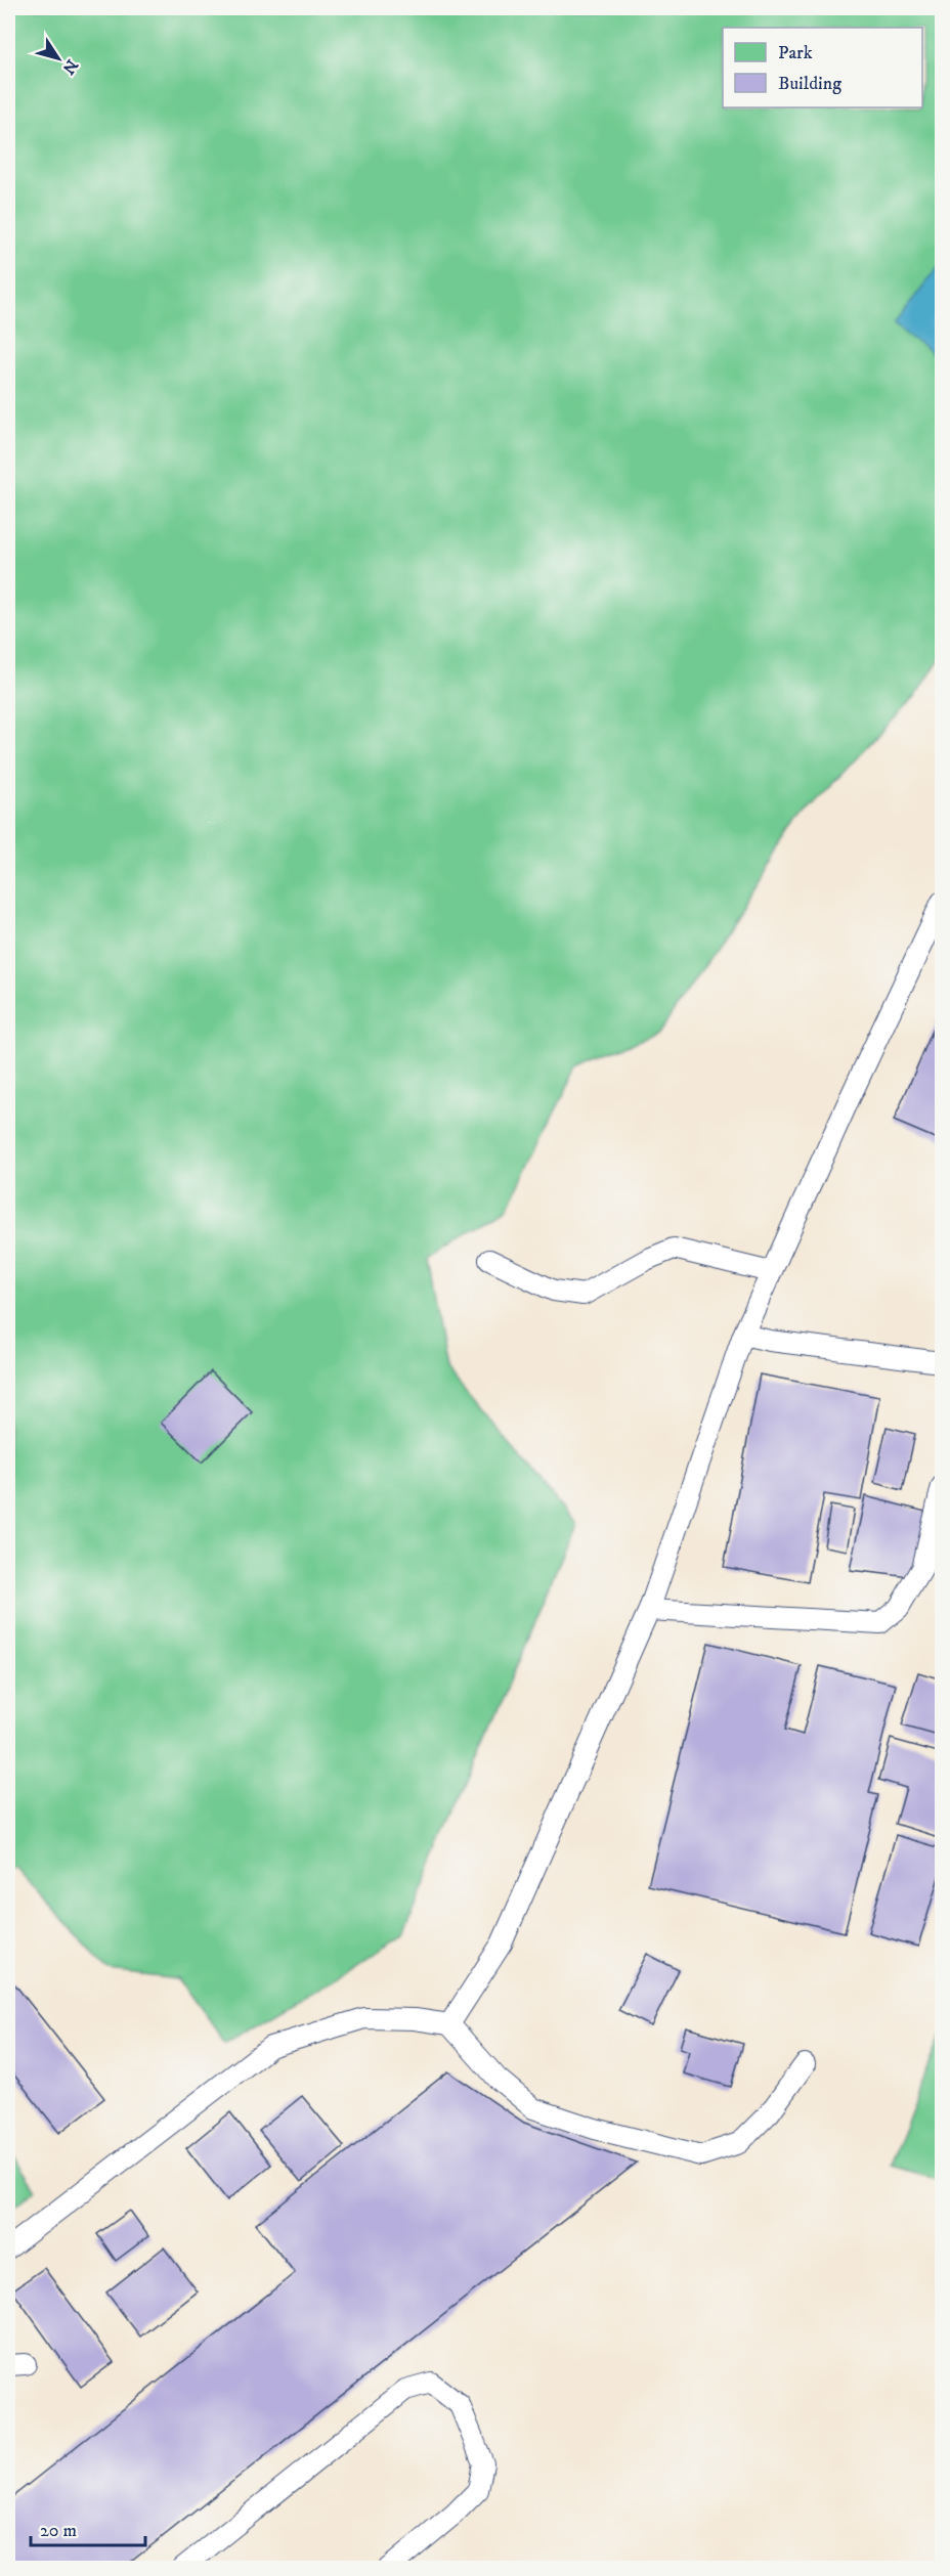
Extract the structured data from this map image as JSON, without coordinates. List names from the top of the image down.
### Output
{
  "legend": ["Park", "Building"],
  "scale_bar": "20 m",
  "north": "bottom right"
}
